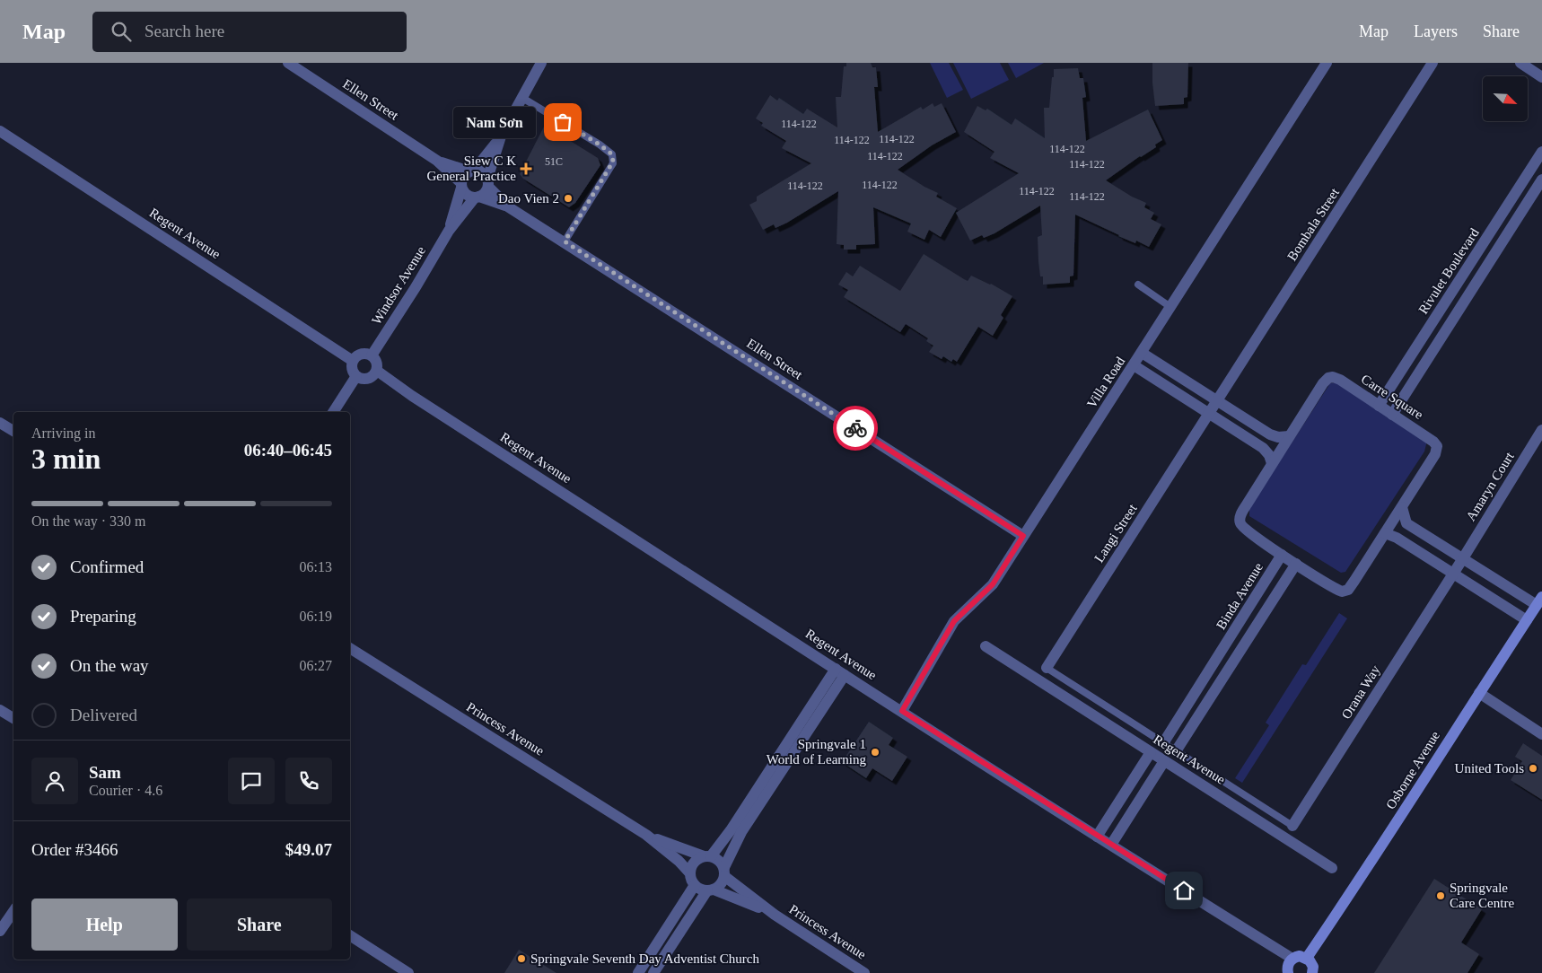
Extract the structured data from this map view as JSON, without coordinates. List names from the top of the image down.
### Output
{
  "streets": {
    "main road": ["Osborne Avenue"],
    "street": [
      "Ellen Street",
      "Bombala Street",
      "Regent Avenue",
      "Rivulet Boulevard",
      "Windsor Avenue",
      "Villa Road",
      "Carre Square",
      "Amaryn Court",
      "Langi Street",
      "Binda Avenue",
      "Orana Way",
      "Princess Avenue"
    ]
  },
  "crossings": [
    ["Ellen Street", "Windsor Avenue"],
    ["Ellen Street", "Villa Road"],
    ["Bombala Street", "Langi Street"],
    ["Regent Avenue", "Windsor Avenue"],
    ["Regent Avenue", "Villa Road"],
    ["Rivulet Boulevard", "Carre Square"],
    ["Carre Square", "Binda Avenue"],
    ["Amaryn Court", "Orana Way"]
  ],
  "places": {
    "other": [
      "Nam Sơn",
      "Dao Vien 2",
      "Springvale 1 World of Learning",
      "United Tools",
      "Springvale Care Centre",
      "Springvale Seventh Day Adventist Church"
    ],
    "health": ["Siew C K General Practice"]
  },
  "house_numbers": [
    "114-122",
    "114-122",
    "114-122",
    "114-122",
    "114-122",
    "51C",
    "114-122",
    "114-122",
    "114-122",
    "114-122",
    "114-122"
  ],
  "north": "bottom right",
  "page": {
    "header": "Map",
    "search": "Search here",
    "nav": ["Map", "Layers", "Share"],
    "bubble": "Nam Sơn",
    "heading": ["3 min", "Arriving in", "06:40–06:45"],
    "panel": [
      "Sam",
      "Courier · 4.6",
      "Order #3466",
      "$49.07"
    ],
    "bar": "On the way · 330 m",
    "list": [
      ["Confirmed", "06:13"],
      ["Preparing", "06:19"],
      ["On the way", "06:27"],
      "Delivered"
    ],
    "buttons": ["Help", "Share"]
  }
}
